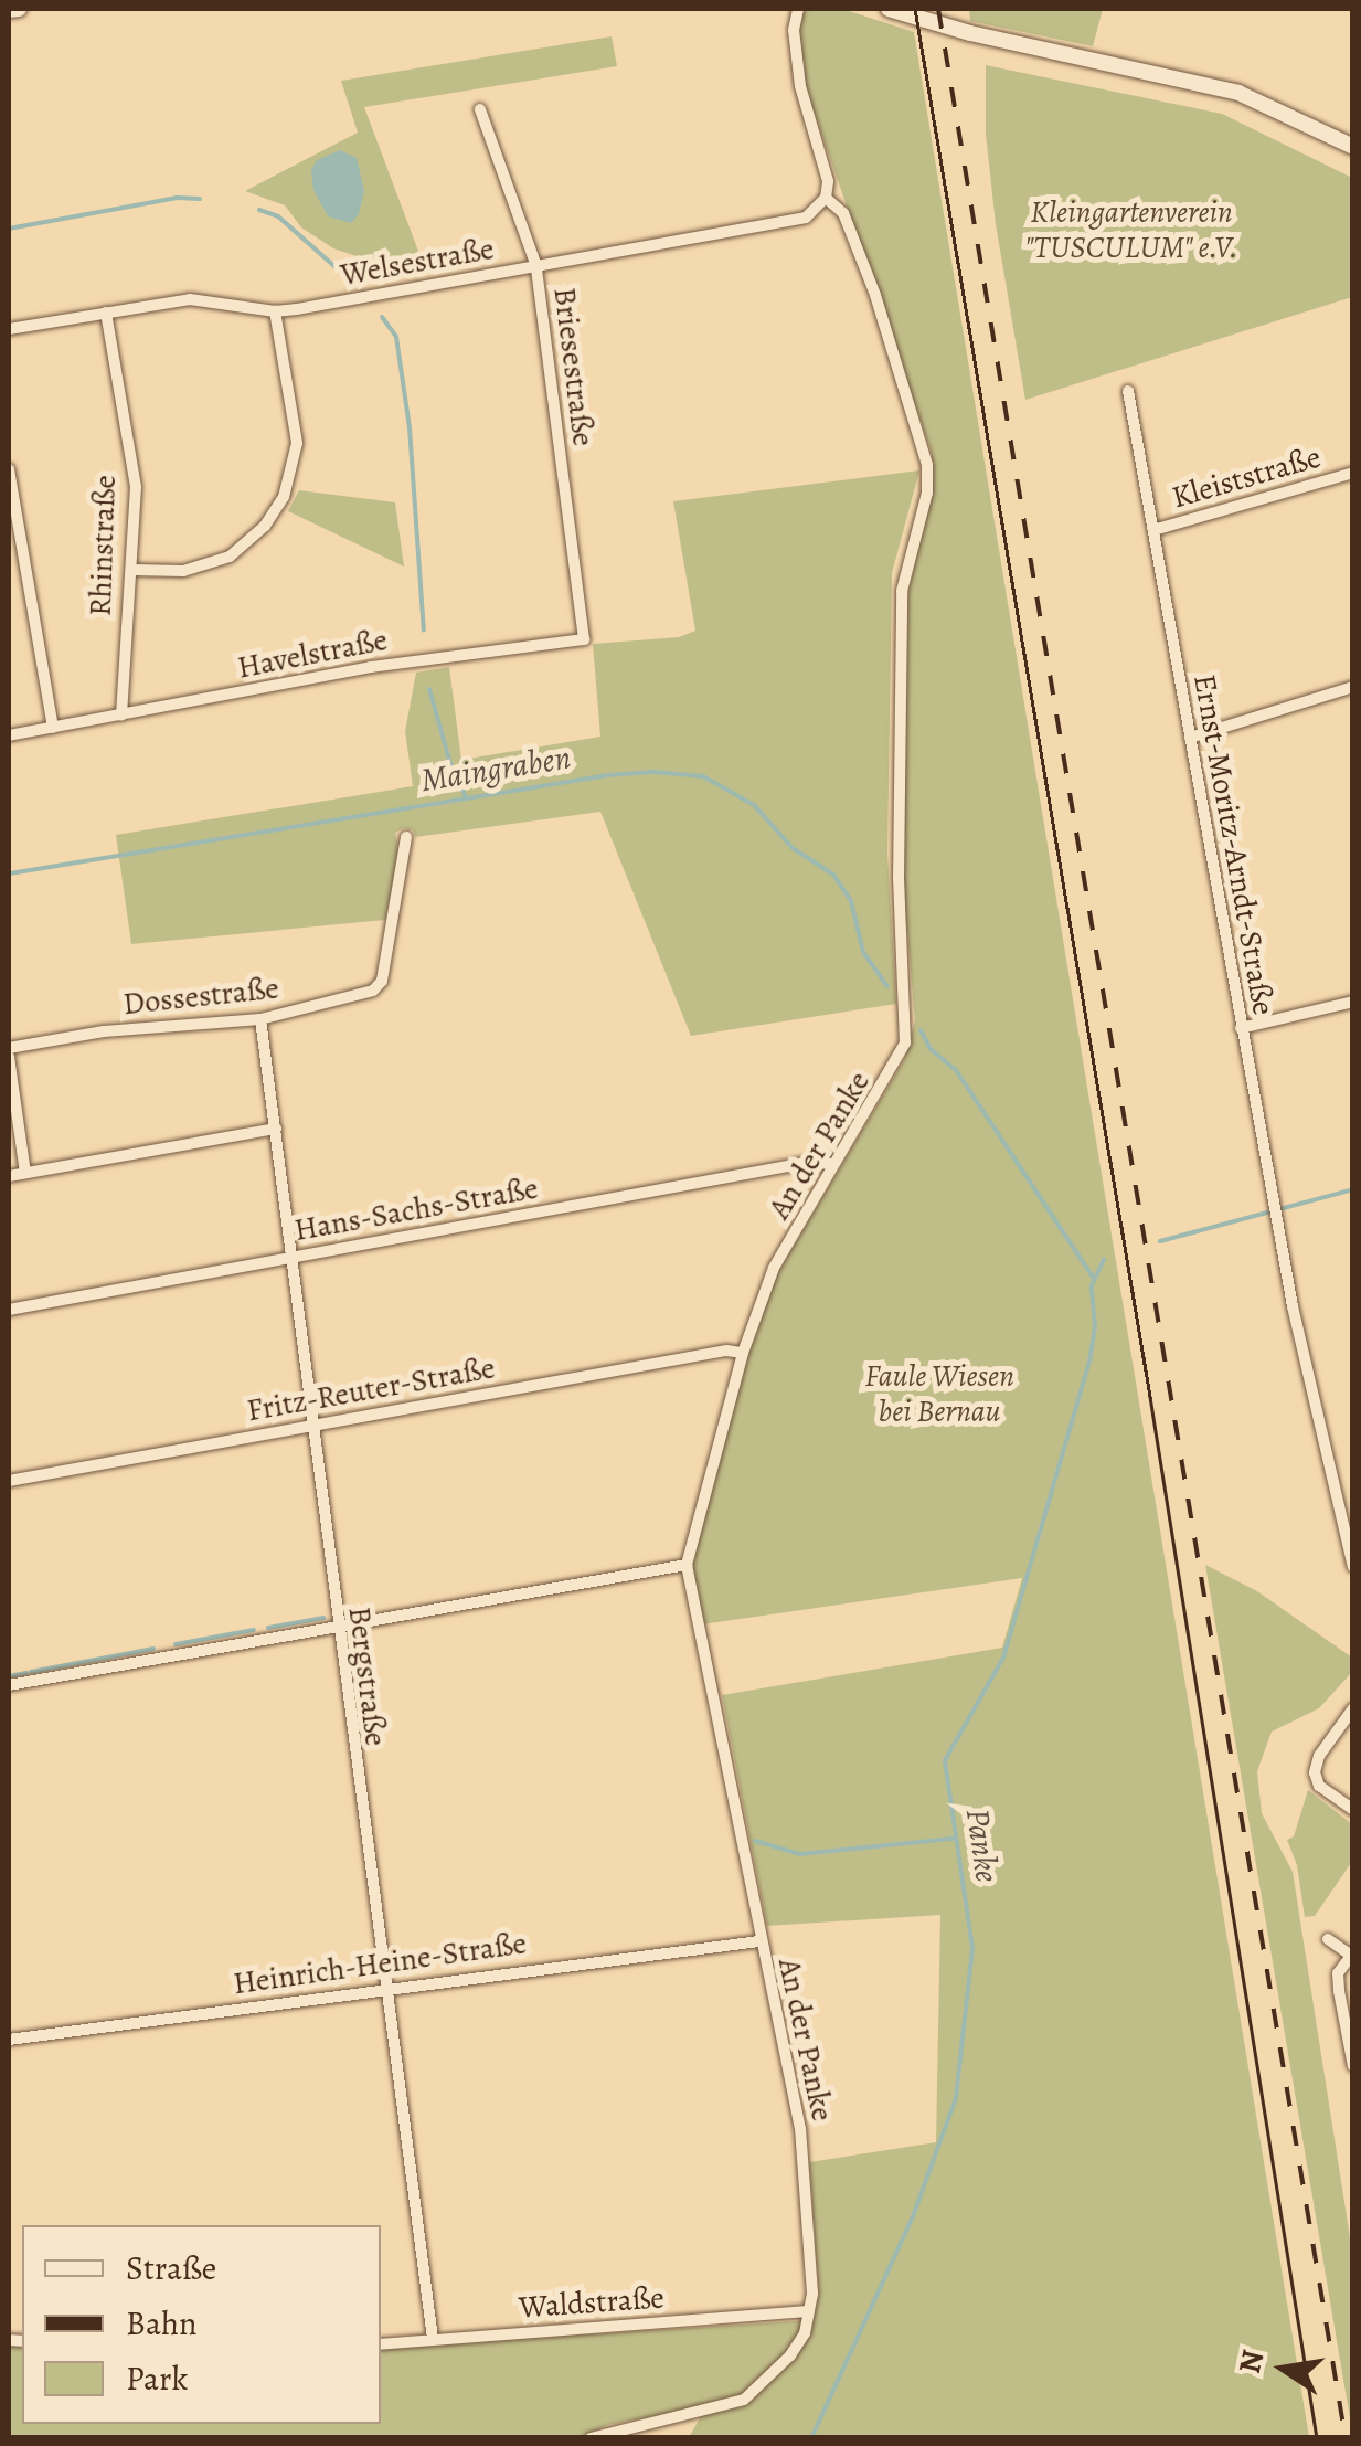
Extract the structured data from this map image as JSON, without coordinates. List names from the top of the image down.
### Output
{
  "streets": {
    "street": [
      "Welsestraße",
      "Briesestraße",
      "Kleiststraße",
      "Rhinstraße",
      "Havelstraße",
      "Ernst-Moritz-Arndt-Straße",
      "Dossestraße",
      "An der Panke",
      "Hans-Sachs-Straße",
      "Fritz-Reuter-Straße",
      "Bergstraße",
      "Heinrich-Heine-Straße",
      "Waldstraße"
    ]
  },
  "crossings": [
    ["Welsestraße", "Briesestraße"],
    ["Welsestraße", "Rhinstraße"],
    ["Welsestraße", "An der Panke"],
    ["Briesestraße", "Havelstraße"],
    ["Kleiststraße", "Ernst-Moritz-Arndt-Straße"],
    ["Rhinstraße", "Havelstraße"],
    ["Dossestraße", "Bergstraße"],
    ["An der Panke", "Hans-Sachs-Straße"],
    ["An der Panke", "Fritz-Reuter-Straße"],
    ["An der Panke", "Heinrich-Heine-Straße"],
    ["An der Panke", "Waldstraße"],
    ["Hans-Sachs-Straße", "Bergstraße"],
    ["Fritz-Reuter-Straße", "Bergstraße"],
    ["Bergstraße", "Heinrich-Heine-Straße"],
    ["Bergstraße", "Waldstraße"]
  ],
  "water": ["Maingraben", "Panke"],
  "parks": ["Kleingartenverein \"TUSCULUM\" e.V.", "Faule Wiesen bei Bernau"],
  "legend": ["Straße", "Bahn", "Park"],
  "north": "left"
}
